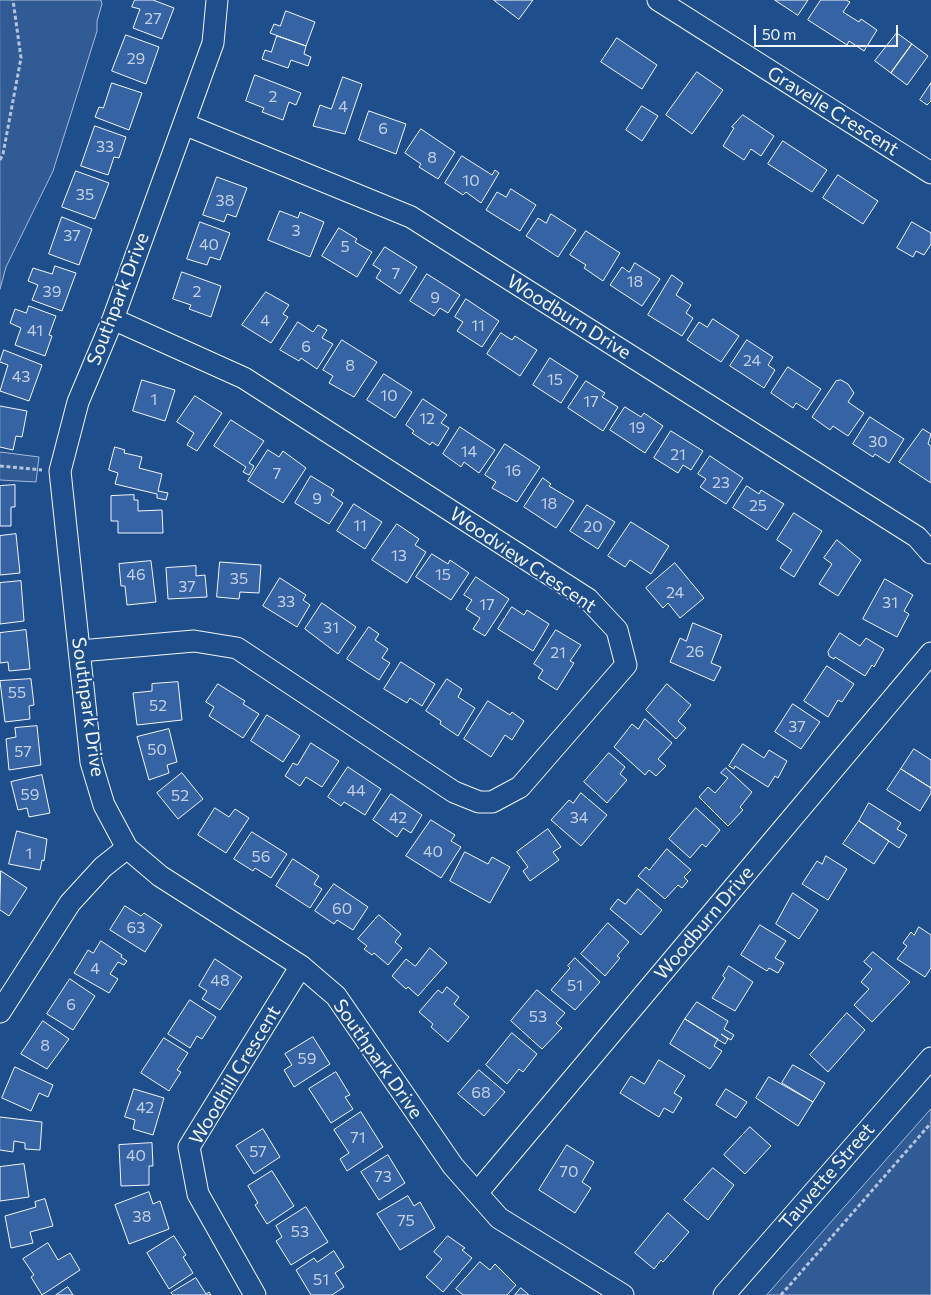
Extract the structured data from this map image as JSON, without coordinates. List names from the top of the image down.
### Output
{
  "streets": {
    "street": [
      "Gravelle Crescent",
      "Southpark Drive",
      "Woodburn Drive",
      "Woodview Crescent",
      "Woodhill Crescent",
      "Tauvette Street"
    ]
  },
  "crossings": [
    ["Southpark Drive", "Woodburn Drive"],
    ["Southpark Drive", "Woodview Crescent"],
    ["Southpark Drive", "Woodhill Crescent"]
  ],
  "house_numbers": [
    "27",
    "29",
    "2",
    "4",
    "6",
    "33",
    "8",
    "10",
    "35",
    "38",
    "3",
    "37",
    "40",
    "5",
    "7",
    "18",
    "39",
    "2",
    "9",
    "4",
    "11",
    "41",
    "6",
    "24",
    "8",
    "43",
    "15",
    "10",
    "1",
    "17",
    "12",
    "19",
    "30",
    "14",
    "21",
    "16",
    "7",
    "23",
    "9",
    "18",
    "25",
    "11",
    "20",
    "13",
    "46",
    "15",
    "35",
    "37",
    "24",
    "33",
    "31",
    "17",
    "31",
    "26",
    "21",
    "55",
    "52",
    "37",
    "50",
    "57",
    "44",
    "59",
    "52",
    "42",
    "34",
    "40",
    "1",
    "56",
    "60",
    "63",
    "4",
    "48",
    "51",
    "6",
    "53",
    "8",
    "59",
    "68",
    "42",
    "71",
    "57",
    "40",
    "70",
    "73",
    "38",
    "75",
    "53",
    "51"
  ],
  "scale_bar": "50 m"
}
